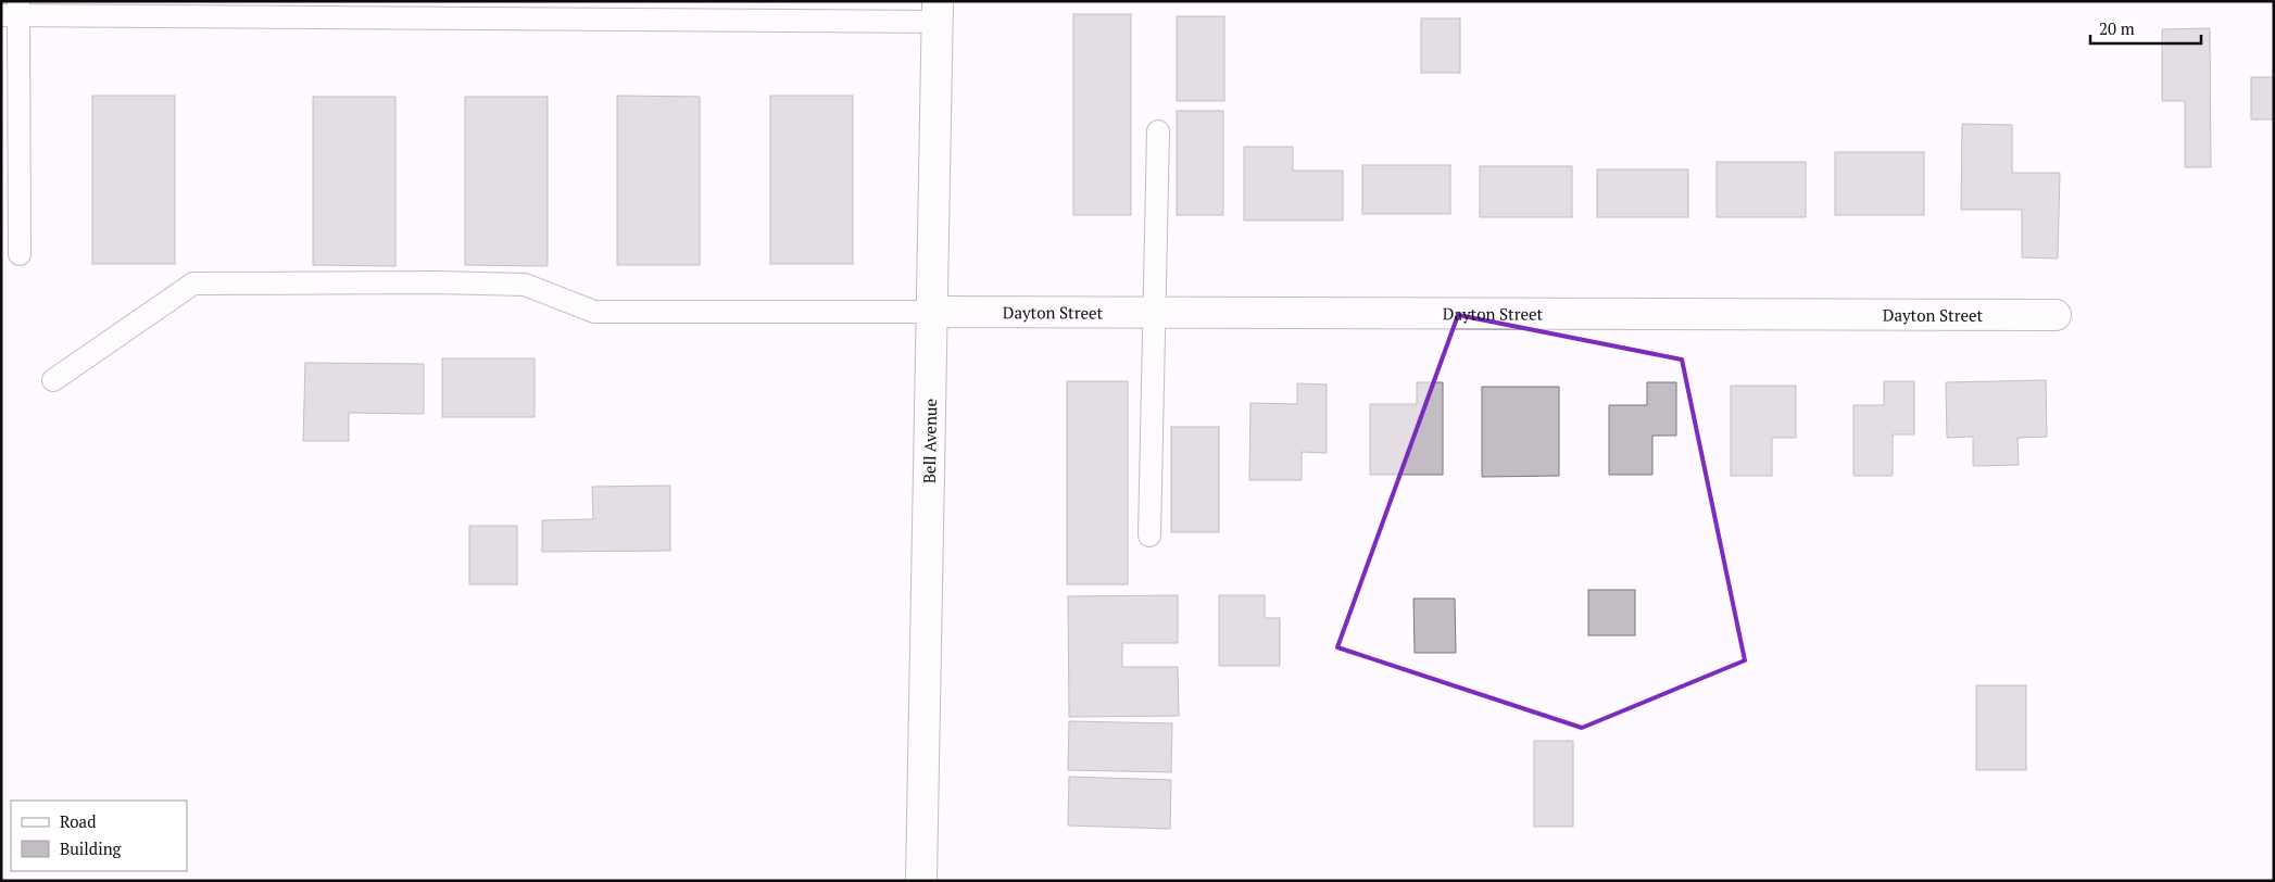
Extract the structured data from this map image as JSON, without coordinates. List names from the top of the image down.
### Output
{
  "streets": {
    "street": ["Dayton Street", "Bell Avenue"]
  },
  "crossings": [
    ["Dayton Street", "Bell Avenue"]
  ],
  "legend": ["Road", "Building"],
  "scale_bar": "20 m"
}
